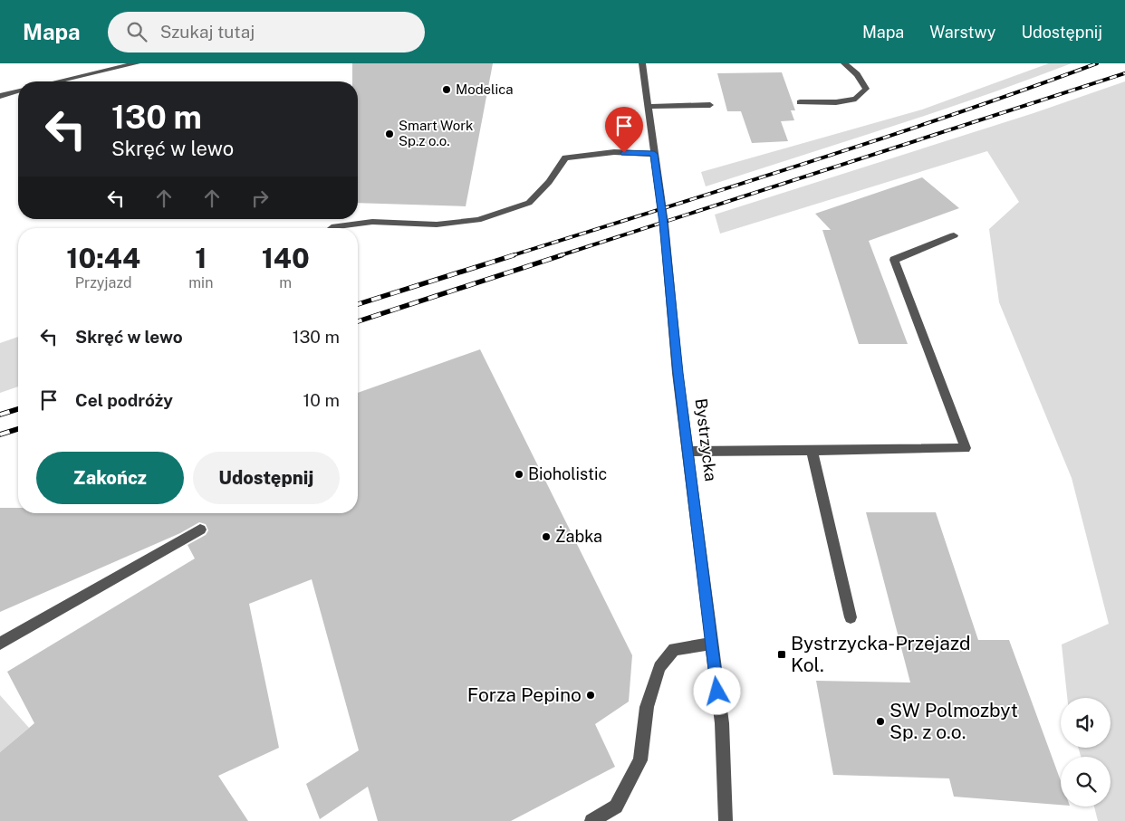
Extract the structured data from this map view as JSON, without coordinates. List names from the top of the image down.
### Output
{
  "streets": {
    "street": ["Bystrzycka"]
  },
  "places": {
    "other": [
      "Modelica",
      "Smart Work Sp.z o.o.",
      "Bioholistic",
      "Żabka",
      "Forza Pepino",
      "SW Polmozbyt Sp. z o.o."
    ],
    "transit": ["Bystrzycka-Przejazd Kol."]
  },
  "page": {
    "header": "Mapa",
    "search": "Szukaj tutaj",
    "nav": ["Mapa", "Warstwy", "Udostępnij"],
    "turn": ["130 m", "Skręć w lewo"],
    "eta": [
      "10:44",
      "Przyjazd",
      "1",
      "min",
      "140",
      "m"
    ],
    "list": [
      {
        "name": "Skręć w lewo",
        "value": "130 m"
      },
      {
        "name": "Cel podróży",
        "value": "10 m"
      }
    ],
    "buttons": ["Zakończ", "Udostępnij"]
  }
}
